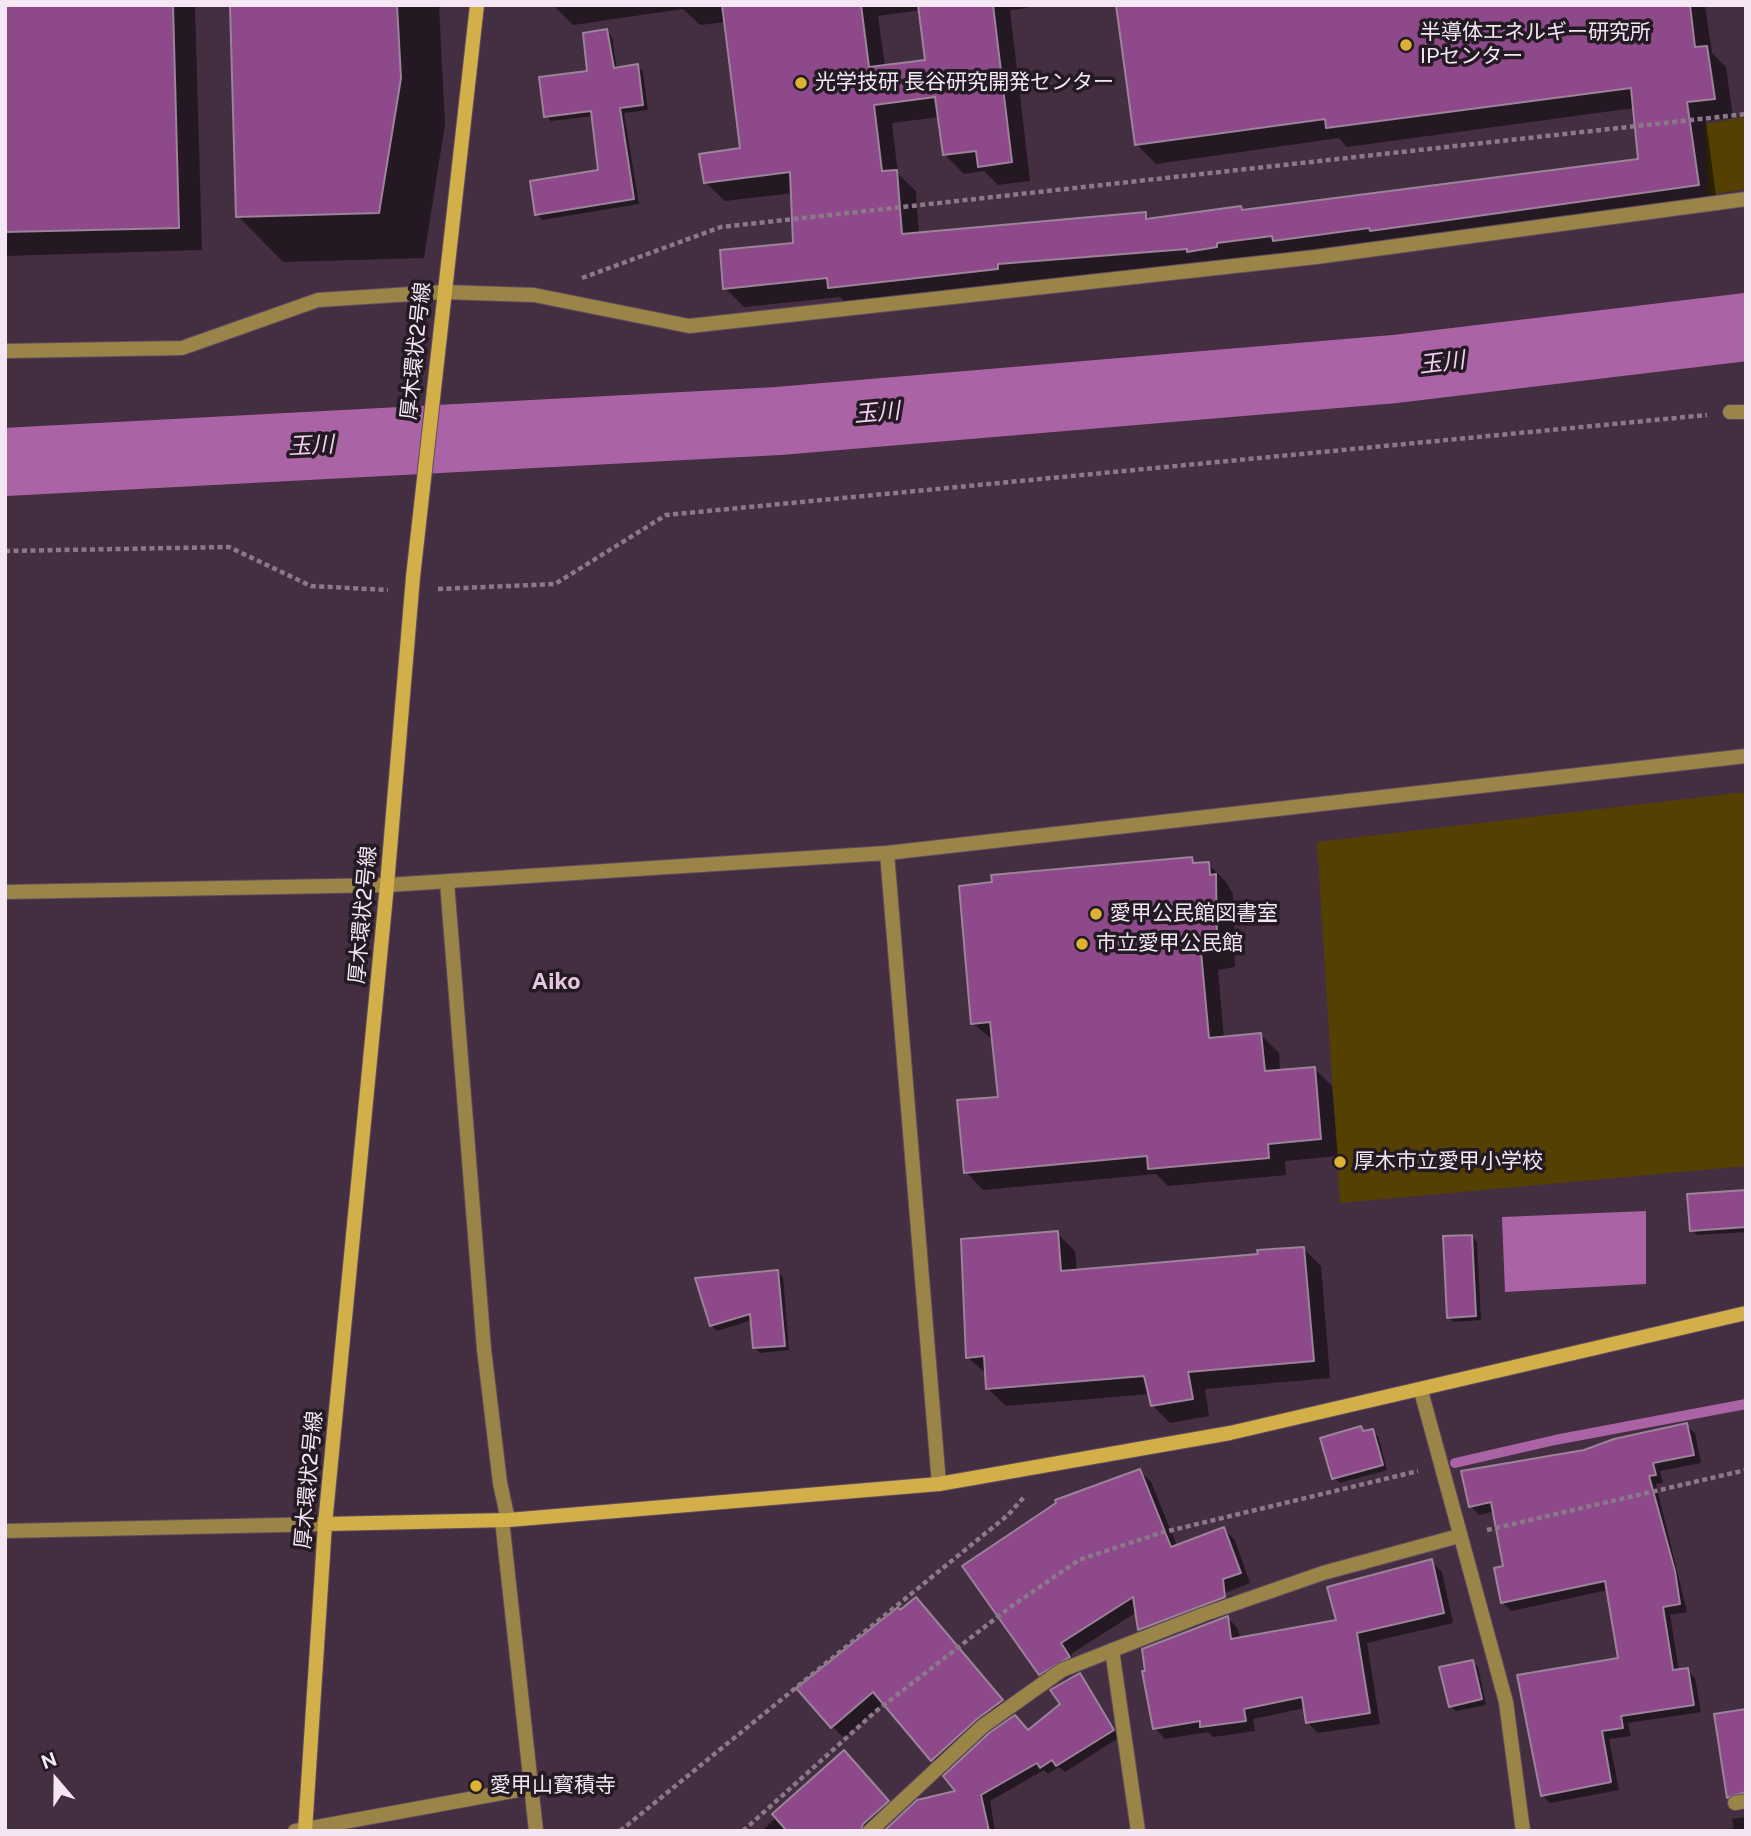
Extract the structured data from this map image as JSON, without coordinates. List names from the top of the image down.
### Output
{
  "streets": {
    "street": ["厚木環状2号線"]
  },
  "districts": ["Aiko"],
  "water": ["玉川"],
  "places": [
    "半導体エネルギー研究所 IPセンター",
    "光学技研 長谷研究開発センター",
    "愛甲公民館図書室",
    "市立愛甲公民館",
    "厚木市立愛甲小学校",
    "愛甲山寳積寺"
  ],
  "north": "top"
}
